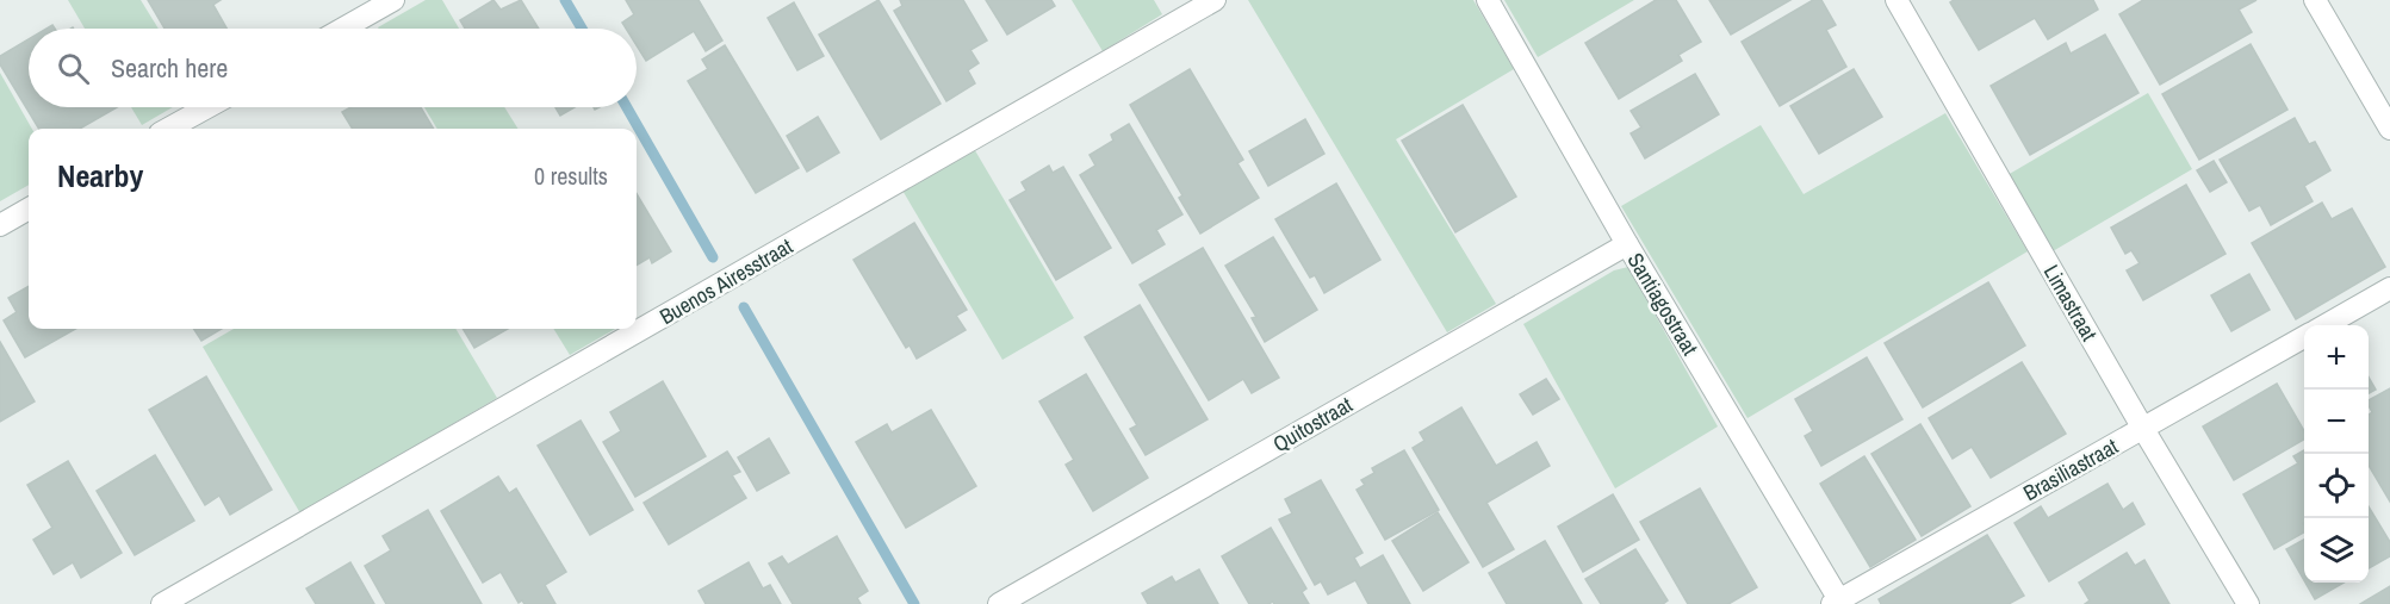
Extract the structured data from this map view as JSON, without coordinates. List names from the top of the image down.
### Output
{
  "streets": {
    "street": [
      "Buenos Airesstraat",
      "Limastraat",
      "Santiagostraat",
      "Quitostraat",
      "Brasiliastraat"
    ]
  },
  "crossings": [
    ["Limastraat", "Brasiliastraat"],
    ["Santiagostraat", "Quitostraat"],
    ["Santiagostraat", "Brasiliastraat"]
  ],
  "page": {
    "search": "Search here",
    "heading": ["Nearby", "0 results"],
    "map_buttons": ["+", "−"]
  }
}
